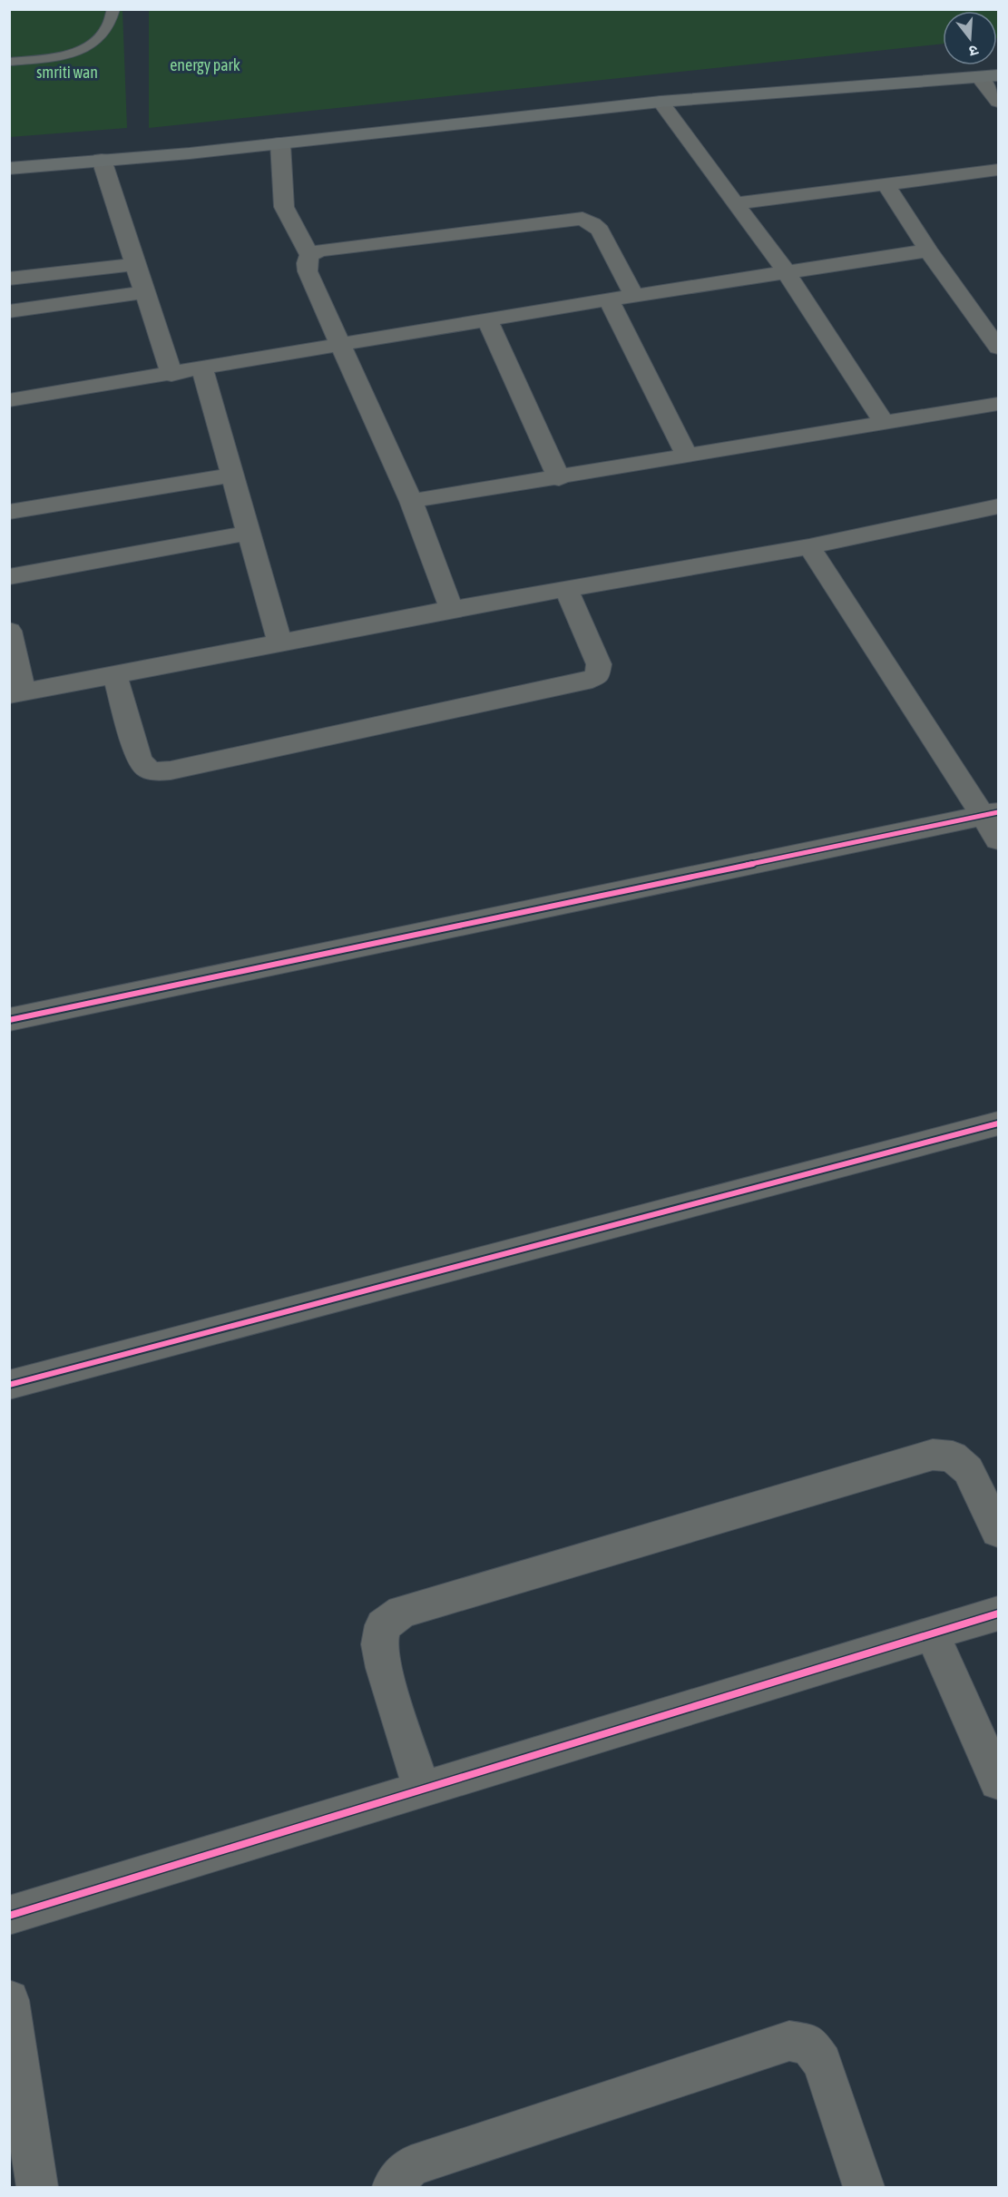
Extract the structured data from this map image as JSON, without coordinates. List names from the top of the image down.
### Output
{
  "parks": ["energy park", "smriti wan"],
  "north": "bottom"
}
